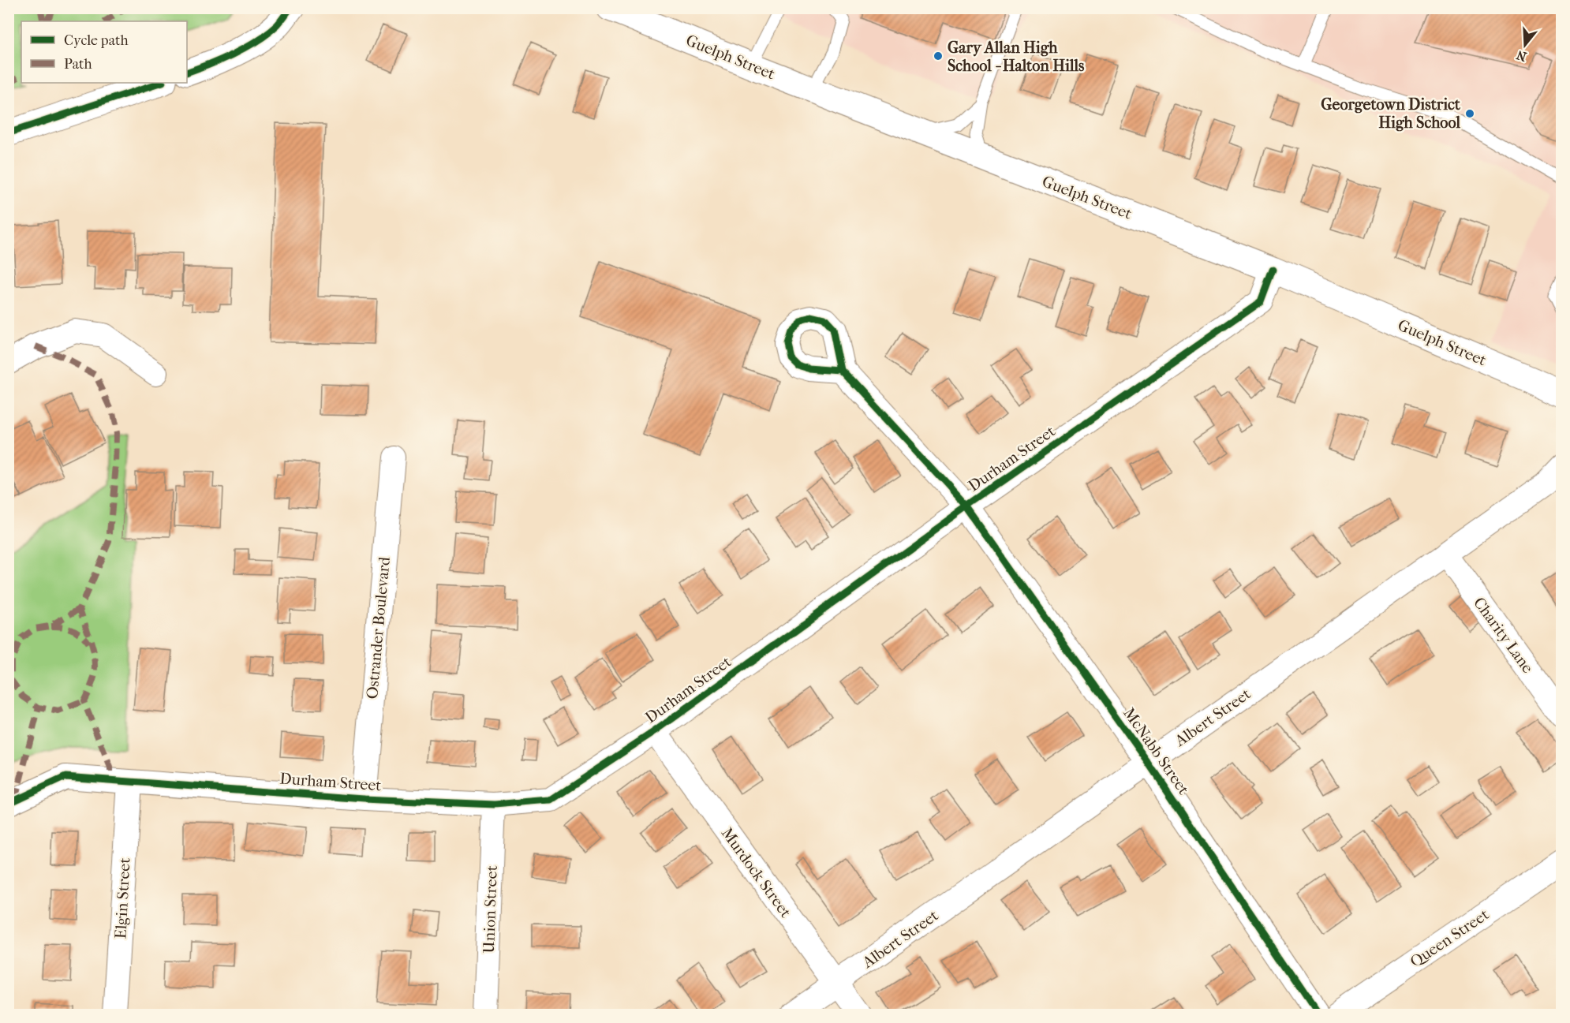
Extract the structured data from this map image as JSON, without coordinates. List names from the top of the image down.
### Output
{
  "streets": {
    "main road": ["Guelph Street"],
    "street": [
      "Durham Street",
      "Ostrander Boulevard",
      "Charity Lane",
      "Albert Street",
      "McNabb Street",
      "Murdock Street",
      "Elgin Street",
      "Union Street",
      "Queen Street"
    ]
  },
  "crossings": [
    ["Guelph Street", "Durham Street"],
    ["Durham Street", "Ostrander Boulevard"],
    ["Durham Street", "McNabb Street"],
    ["Durham Street", "Murdock Street"],
    ["Durham Street", "Elgin Street"],
    ["Durham Street", "Union Street"],
    ["Charity Lane", "Albert Street"],
    ["Albert Street", "McNabb Street"],
    ["Albert Street", "Murdock Street"]
  ],
  "places": ["Gary Allan High School - Halton Hills", "Georgetown District High School"],
  "legend": ["Cycle path", "Path"],
  "north": "bottom"
}
